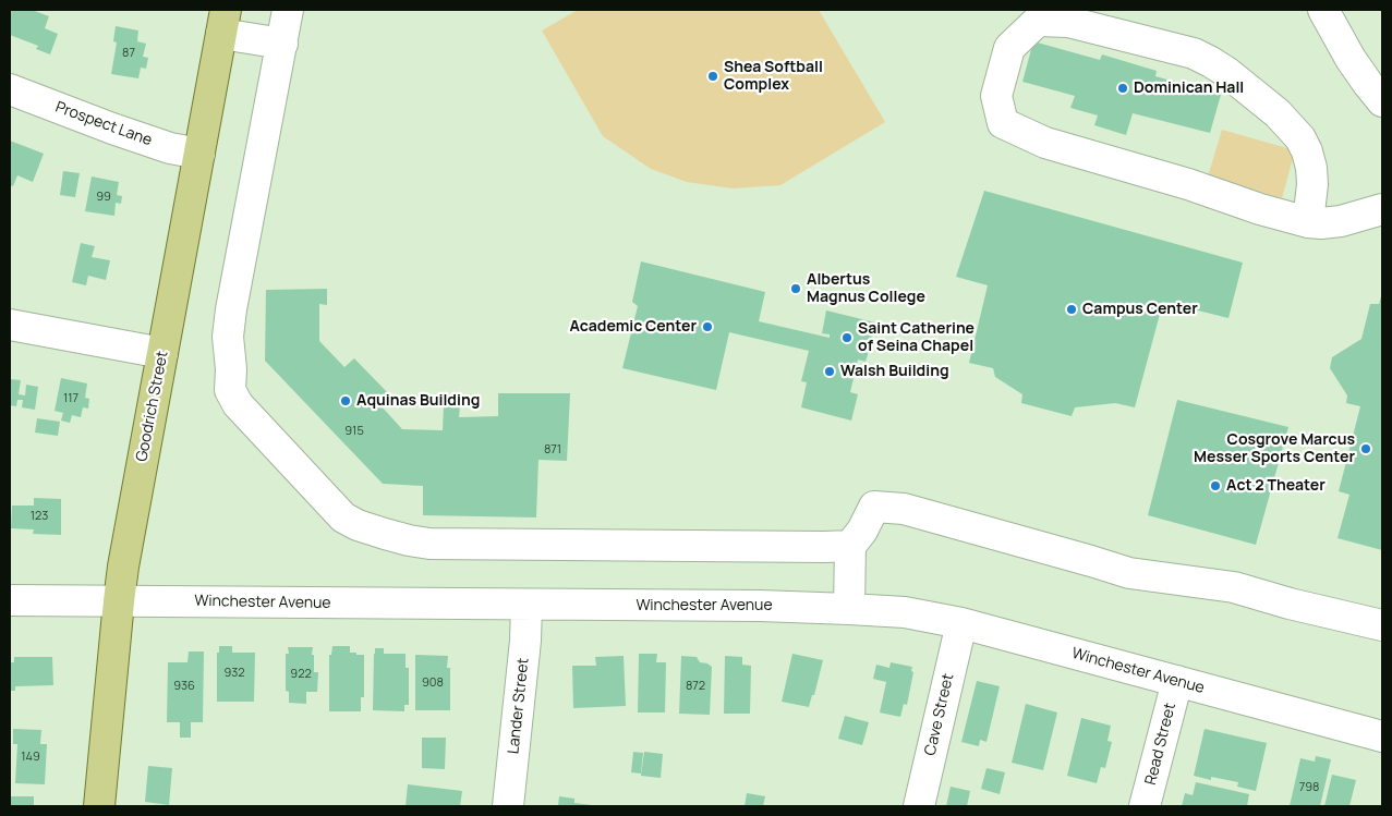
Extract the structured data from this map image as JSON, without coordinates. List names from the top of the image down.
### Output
{
  "streets": {
    "main road": ["Goodrich Street"],
    "street": [
      "Prospect Lane",
      "Winchester Avenue",
      "Lander Street",
      "Cave Street",
      "Read Street"
    ]
  },
  "crossings": [
    ["Prospect Lane", "Goodrich Street"],
    ["Goodrich Street", "Winchester Avenue"],
    ["Winchester Avenue", "Lander Street"],
    ["Winchester Avenue", "Cave Street"],
    ["Winchester Avenue", "Read Street"]
  ],
  "places": [
    "Shea Softball Complex",
    "Dominican Hall",
    "Albertus Magnus College",
    "Campus Center",
    "Academic Center",
    "Saint Catherine of Seina Chapel",
    "Walsh Building",
    "Aquinas Building",
    "Cosgrove Marcus Messer Sports Center",
    "Act 2 Theater"
  ],
  "house_numbers": [
    "87",
    "99",
    "117",
    "915",
    "871",
    "123",
    "932",
    "922",
    "908",
    "936",
    "872",
    "149",
    "798"
  ]
}
